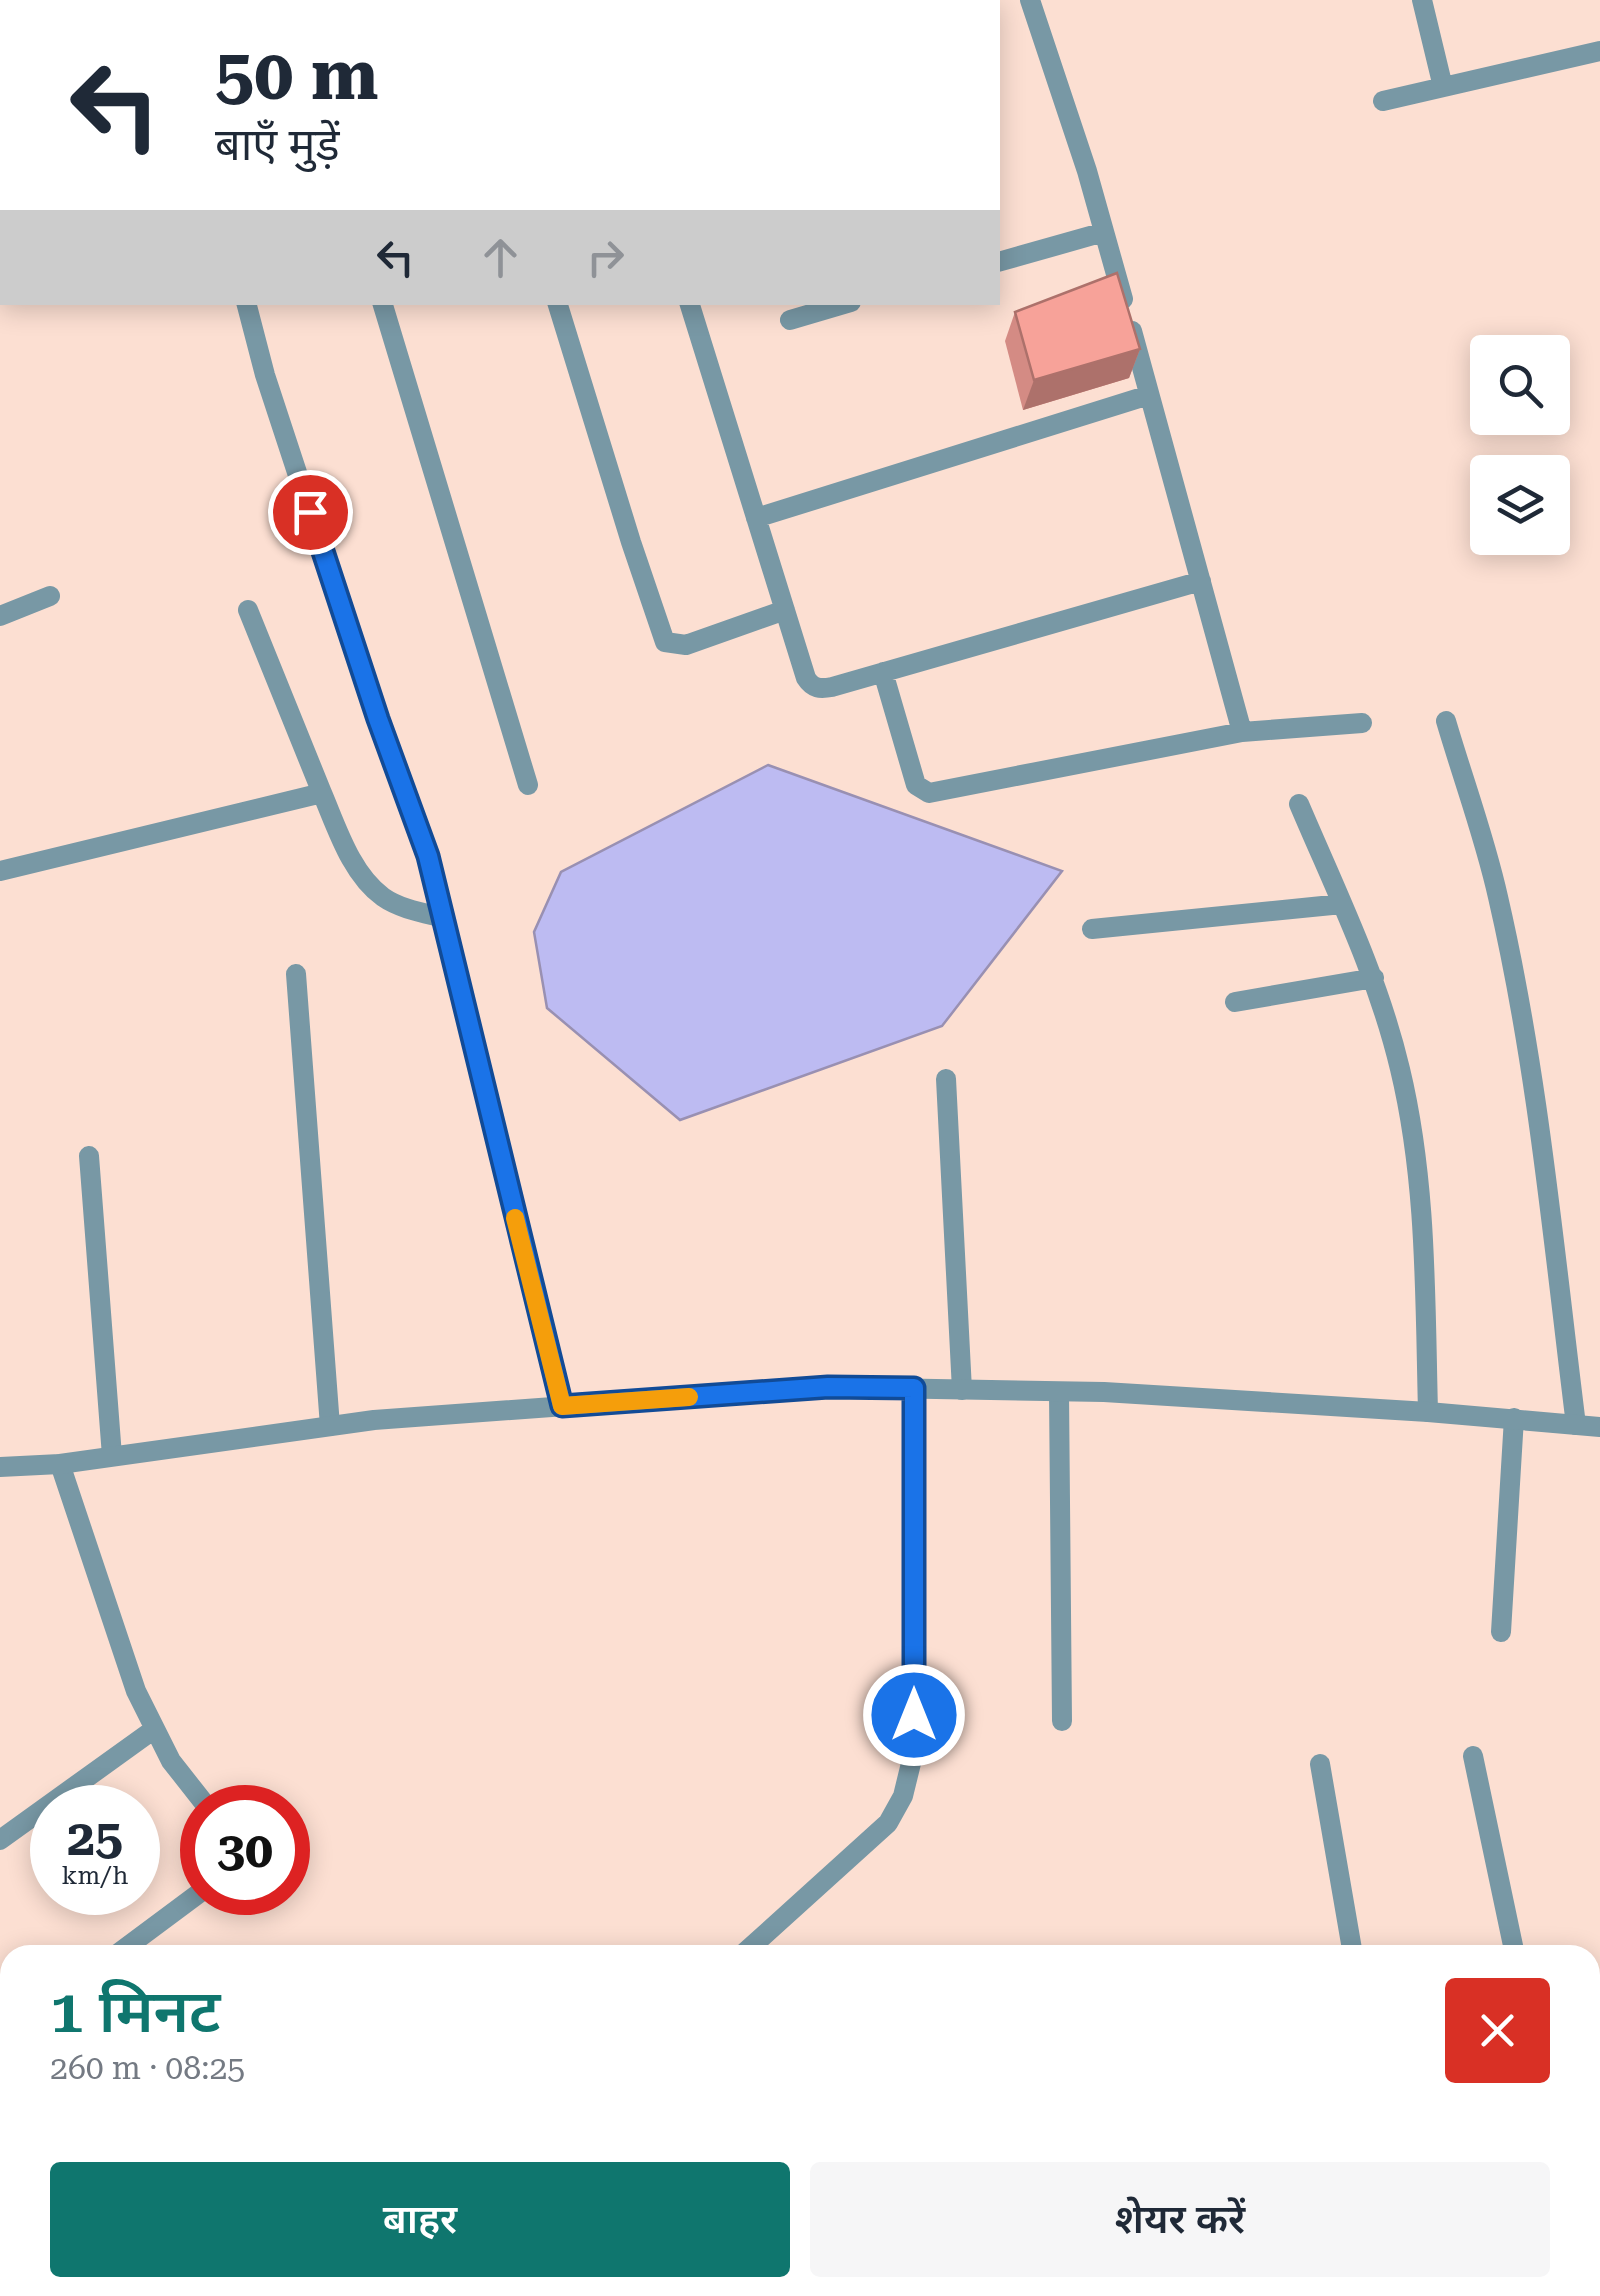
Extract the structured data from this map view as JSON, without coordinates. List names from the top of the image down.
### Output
{
  "page": {
    "turn": ["50 m", "बाएँ मुड़ें"],
    "speed": "25 km/h",
    "limit": "30",
    "heading": ["1 मिनट", "260 m · 08:25"],
    "buttons": ["बाहर", "शेयर करें"]
  }
}
